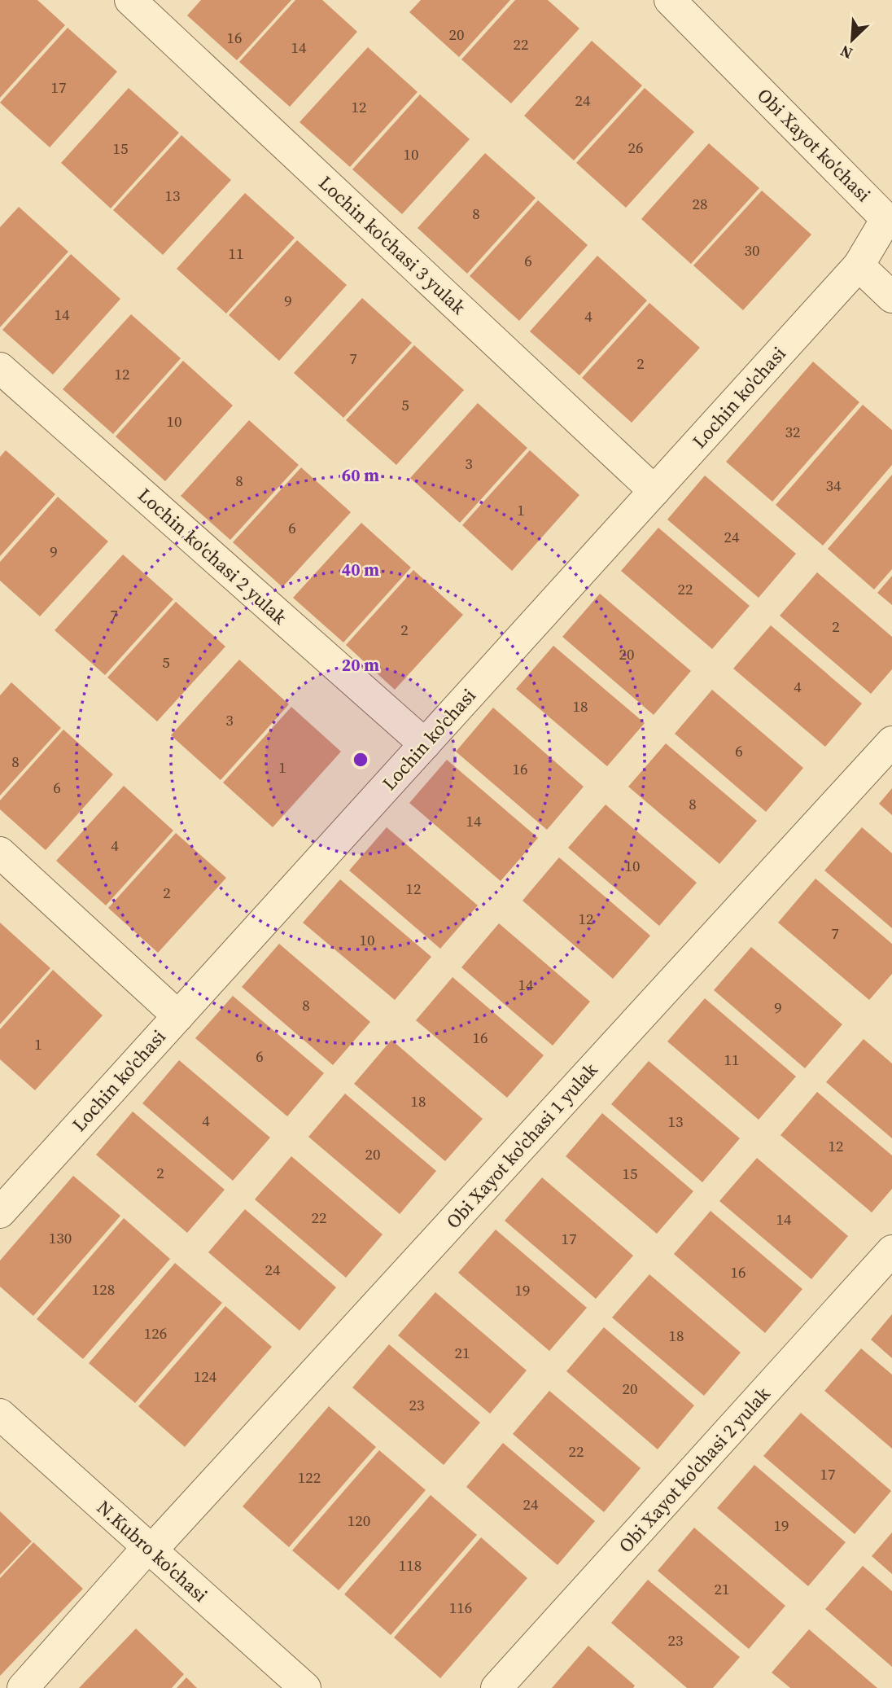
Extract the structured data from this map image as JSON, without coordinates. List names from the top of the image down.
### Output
{
  "streets": {
    "street": [
      "Obi Xayot ko'chasi",
      "Lochin ko'chasi 3 yulak",
      "Lochin ko'chasi",
      "Lochin ko'chasi 2 yulak",
      "Obi Xayot ko'chasi 1 yulak",
      "Obi Xayot ko'chasi 2 yulak",
      "N.Kubro ko'chasi"
    ]
  },
  "crossings": [
    ["Obi Xayot ko'chasi", "Lochin ko'chasi"],
    ["Lochin ko'chasi 3 yulak", "Lochin ko'chasi"],
    ["Lochin ko'chasi", "Lochin ko'chasi 2 yulak"],
    ["Obi Xayot ko'chasi 1 yulak", "N.Kubro ko'chasi"]
  ],
  "house_numbers": [
    "20",
    "16",
    "22",
    "14",
    "17",
    "24",
    "12",
    "26",
    "15",
    "10",
    "13",
    "28",
    "8",
    "30",
    "11",
    "6",
    "9",
    "14",
    "4",
    "7",
    "2",
    "12",
    "5",
    "10",
    "32",
    "3",
    "8",
    "34",
    "1",
    "6",
    "24",
    "9",
    "22",
    "7",
    "2",
    "2",
    "20",
    "5",
    "4",
    "18",
    "3",
    "6",
    "8",
    "1",
    "16",
    "6",
    "8",
    "14",
    "4",
    "10",
    "12",
    "2",
    "12",
    "7",
    "10",
    "14",
    "8",
    "9",
    "16",
    "1",
    "6",
    "11",
    "18",
    "4",
    "13",
    "12",
    "20",
    "2",
    "15",
    "22",
    "14",
    "130",
    "17",
    "24",
    "16",
    "128",
    "19",
    "126",
    "18",
    "21",
    "124",
    "20",
    "23",
    "22",
    "17",
    "122",
    "24",
    "120",
    "19",
    "118",
    "21",
    "116",
    "23"
  ],
  "north": "bottom left",
  "rings": ["60 m", "40 m", "20 m"]
}
